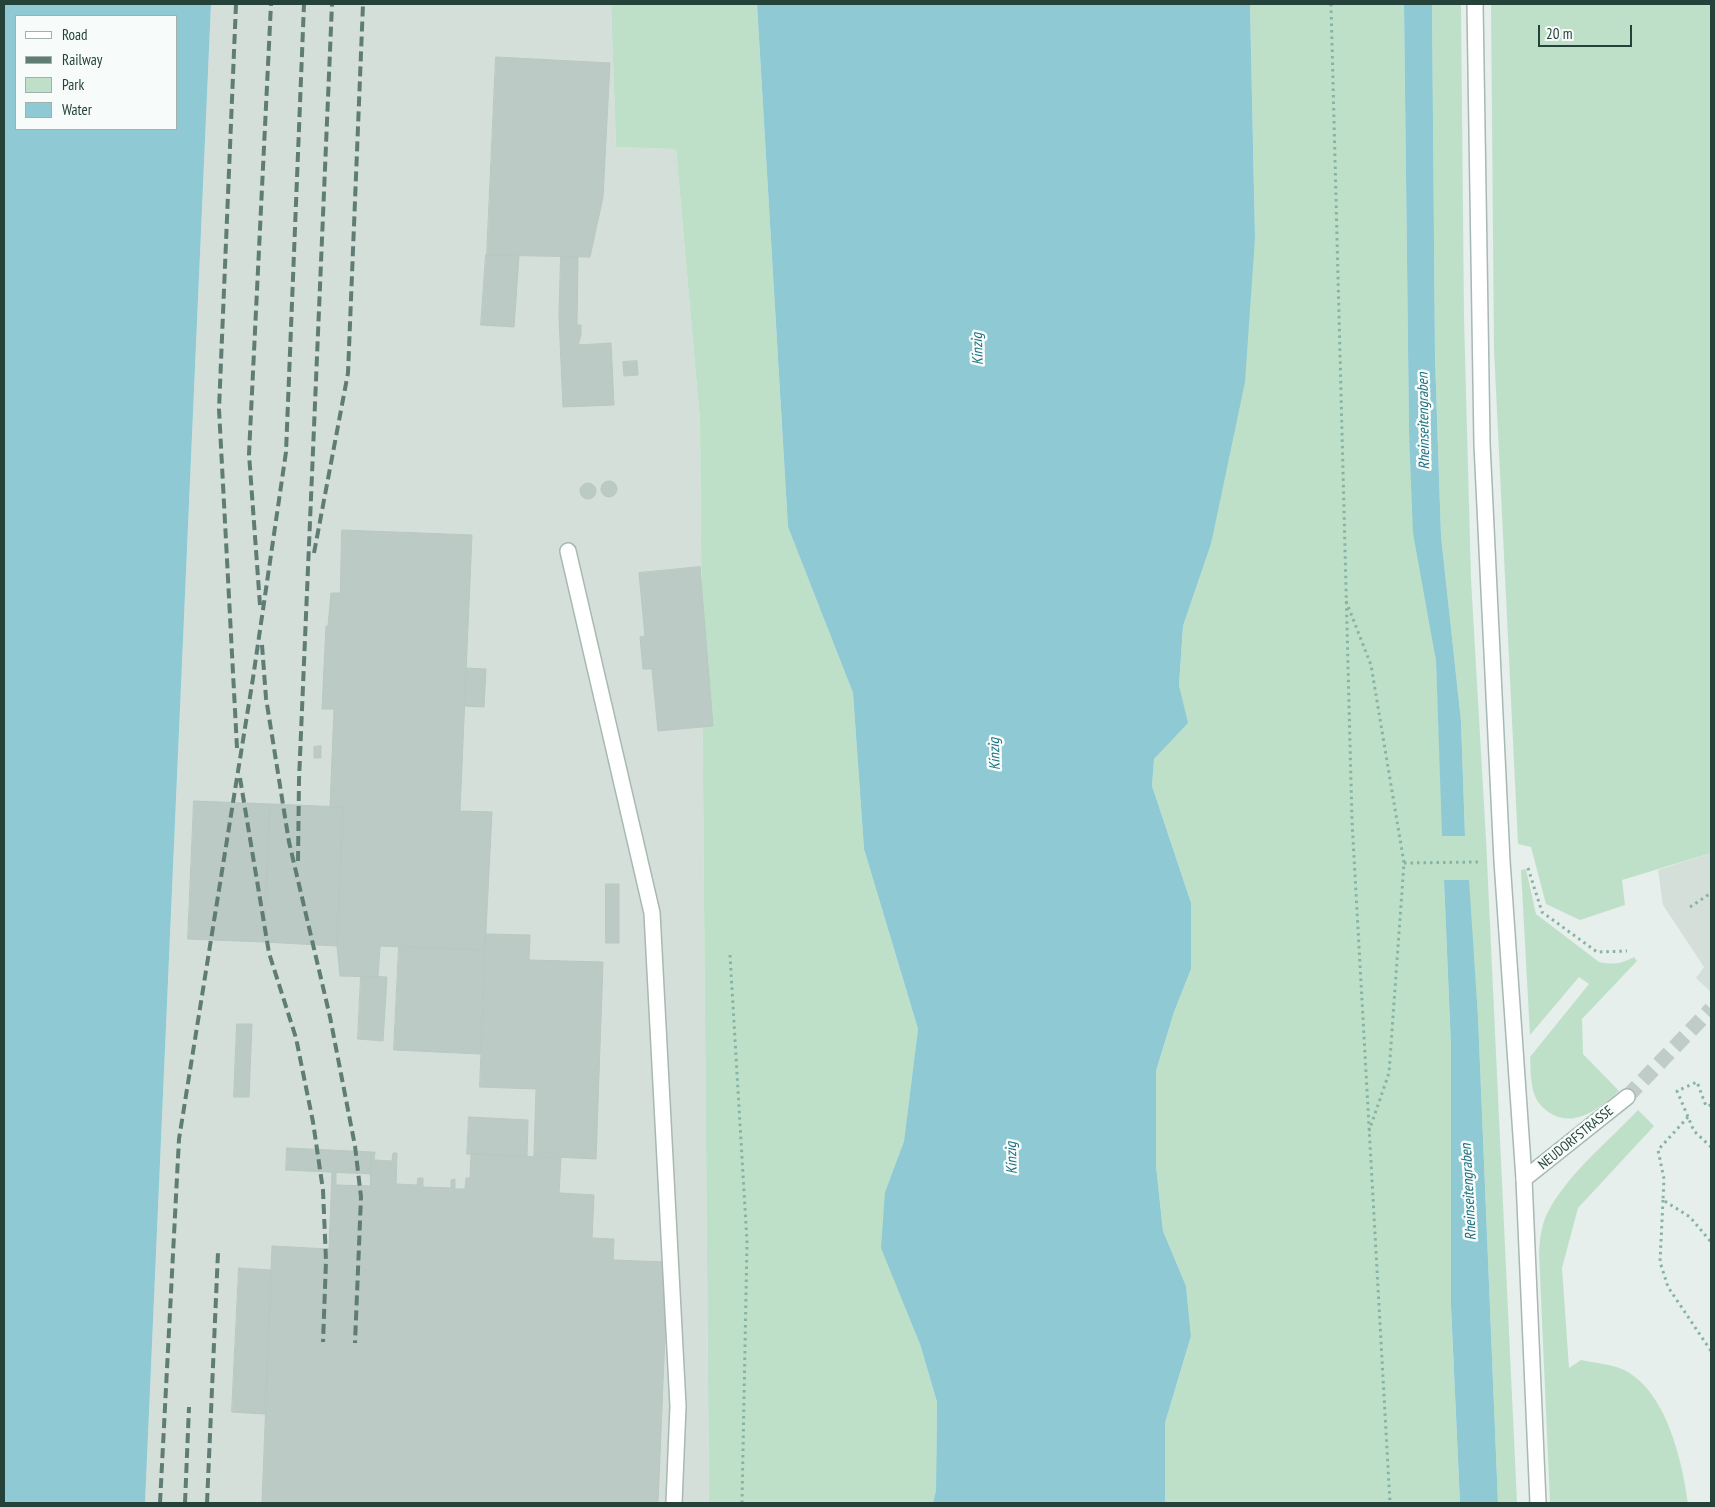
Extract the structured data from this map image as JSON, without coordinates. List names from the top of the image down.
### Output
{
  "streets": {
    "street": ["NEUDORFSTRASSE"]
  },
  "water": ["Kinzig", "Rheinseitengraben"],
  "legend": [
    "Road",
    "Railway",
    "Park",
    "Water"
  ],
  "scale_bar": "20 m"
}
